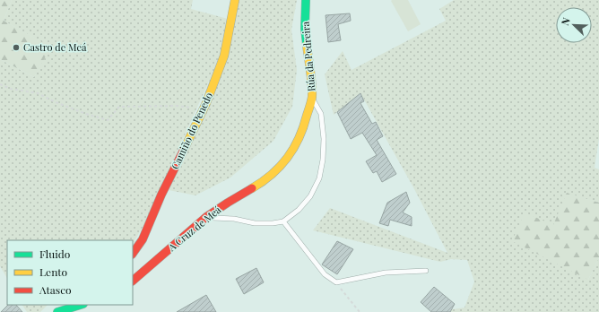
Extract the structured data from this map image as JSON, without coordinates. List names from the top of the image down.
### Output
{
  "streets": {
    "street": ["Rúa da Pedreira", "Camiño do Penedo", "A Cruz de Meá"]
  },
  "crossings": [
    ["Rúa da Pedreira", "A Cruz de Meá"]
  ],
  "places": ["Castro de Meá"],
  "legend": ["Fluido", "Lento", "Atasco"],
  "north": "top left"
}
